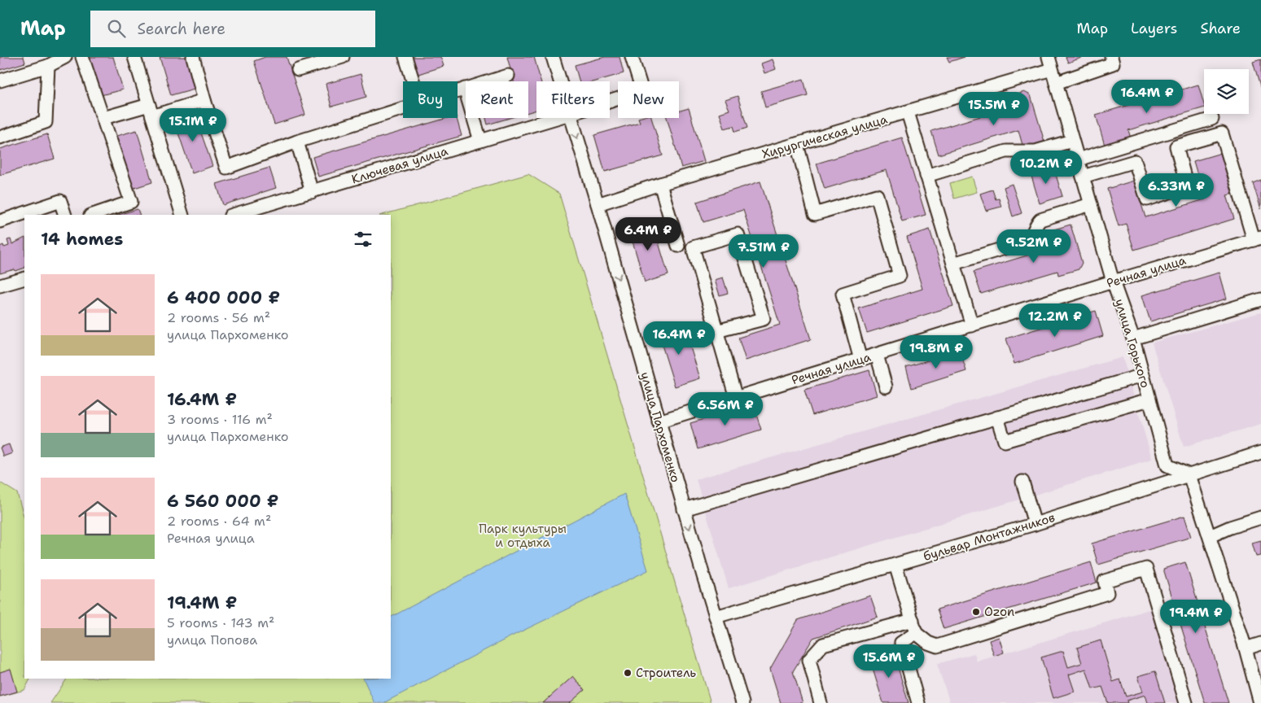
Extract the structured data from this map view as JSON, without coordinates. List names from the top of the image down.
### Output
{
  "streets": {
    "street": [
      "Хирургическая улица",
      "Ключевая улица",
      "Речная улица",
      "улица Горького",
      "улица Пархоменко",
      "бульвар Монтажников"
    ]
  },
  "crossings": [
    ["Хирургическая улица", "улица Горького"],
    ["Хирургическая улица", "улица Пархоменко"],
    ["Речная улица", "улица Горького"],
    ["Речная улица", "улица Пархоменко"],
    ["улица Горького", "бульвар Монтажников"],
    ["улица Пархоменко", "бульвар Монтажников"]
  ],
  "parks": ["Парк культуры и отдыха"],
  "places": ["Ozon", "Строитель"],
  "page": {
    "header": "Map",
    "search": "Search here",
    "nav": ["Map", "Layers", "Share"],
    "price": [
      "16.4M ₽",
      "15.5M ₽",
      "15.1M ₽",
      "10.2M ₽",
      "6.33M ₽",
      "6.4M ₽",
      "9.52M ₽",
      "7.51M ₽",
      "12.2M ₽",
      "16.4M ₽",
      "19.8M ₽",
      "6.56M ₽",
      "19.4M ₽",
      "15.6M ₽"
    ],
    "chip": [
      "Buy",
      "Rent",
      "Filters",
      "New"
    ],
    "heading": "14 homes",
    "list": [
      {
        "name": "6 400 000 ₽",
        "note": "2 rooms · 56 m² · улица Пархоменко"
      },
      {
        "name": "16.4M ₽",
        "note": "3 rooms · 116 m² · улица Пархоменко"
      },
      {
        "name": "6 560 000 ₽",
        "note": "2 rooms · 64 m² · Речная улица"
      },
      {
        "name": "19.4M ₽",
        "note": "5 rooms · 143 m² · улица Попова"
      }
    ]
  }
}
